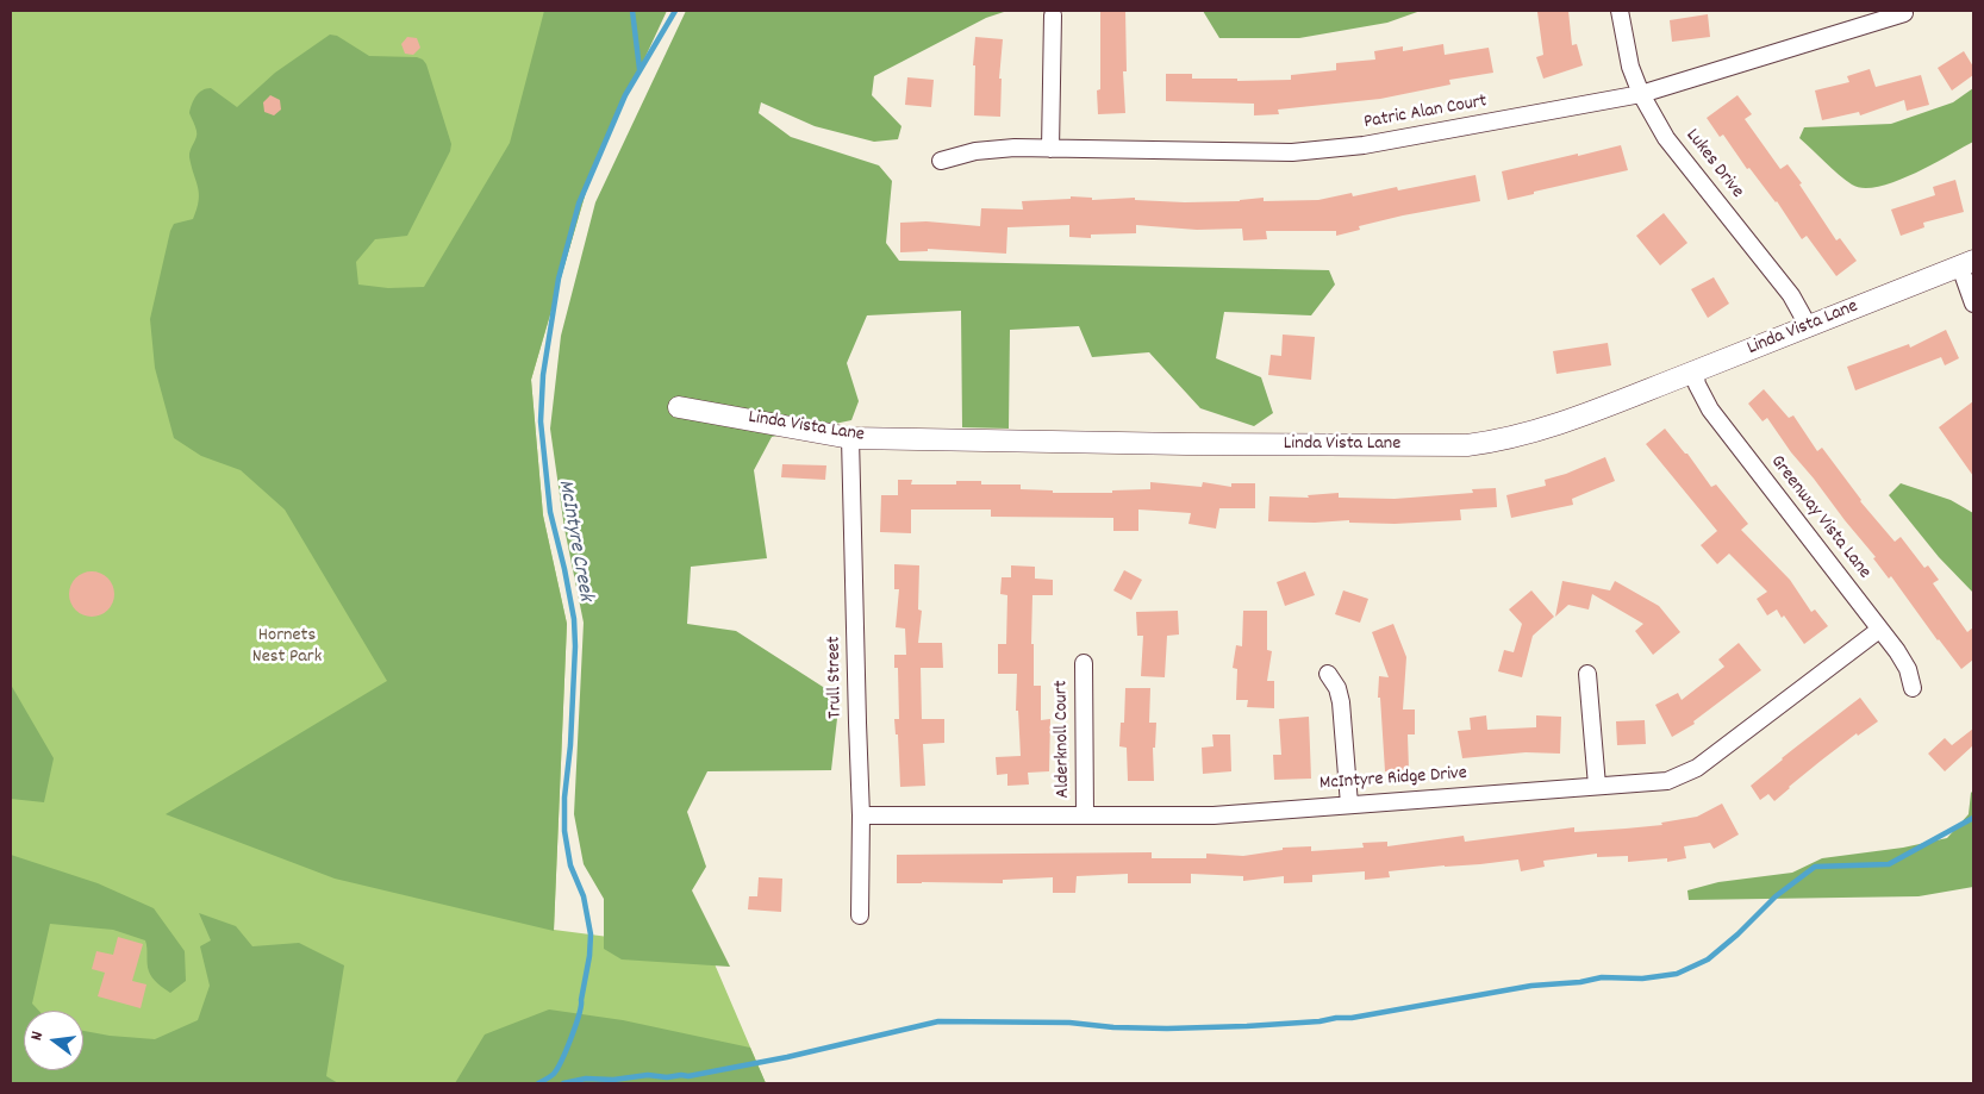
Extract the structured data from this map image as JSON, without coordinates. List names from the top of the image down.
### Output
{
  "streets": {
    "street": [
      "Patric Alan Court",
      "Lukes Drive",
      "Linda Vista Lane",
      "Greenway Vista Lane",
      "Trull Street",
      "Alderknoll Court",
      "McIntyre Ridge Drive"
    ]
  },
  "crossings": [
    ["Patric Alan Court", "Lukes Drive"],
    ["Lukes Drive", "Linda Vista Lane"],
    ["Linda Vista Lane", "Greenway Vista Lane"],
    ["Linda Vista Lane", "Trull Street"],
    ["Greenway Vista Lane", "McIntyre Ridge Drive"],
    ["Trull Street", "McIntyre Ridge Drive"],
    ["Alderknoll Court", "McIntyre Ridge Drive"]
  ],
  "water": ["McIntyre Creek"],
  "parks": ["Hornets Nest Park"],
  "north": "left"
}
